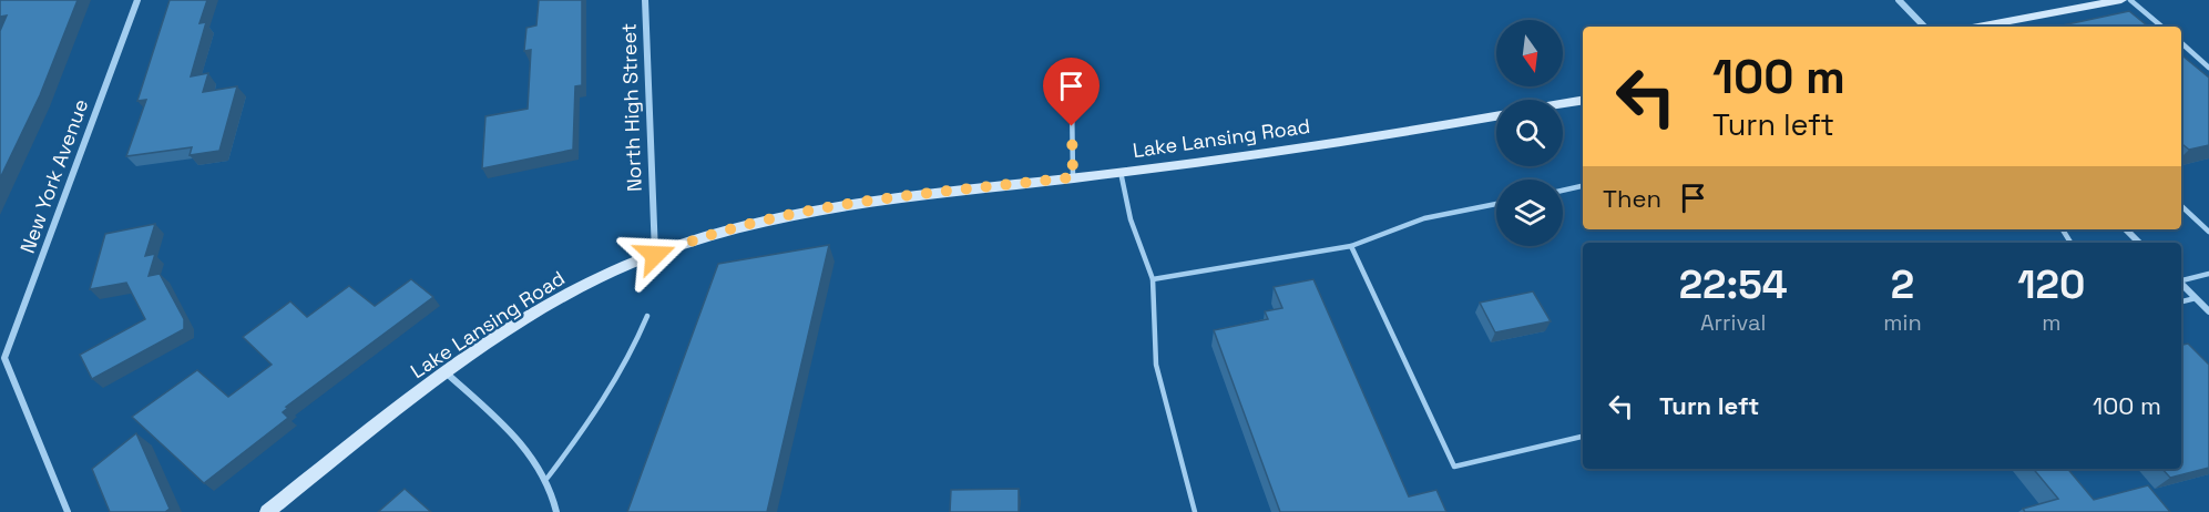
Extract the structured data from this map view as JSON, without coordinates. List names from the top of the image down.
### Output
{
  "streets": {
    "main road": ["Lake Lansing Road"],
    "street": ["North High Street", "New York Avenue"]
  },
  "crossings": [
    ["North High Street", "Lake Lansing Road"]
  ],
  "north": "bottom",
  "page": {
    "turn": ["100 m", "Turn left"],
    "then": "Then",
    "eta": [
      "22:54",
      "Arrival",
      "2",
      "min",
      "120",
      "m"
    ],
    "list": [
      {
        "name": "Turn left",
        "value": "100 m"
      }
    ]
  }
}
